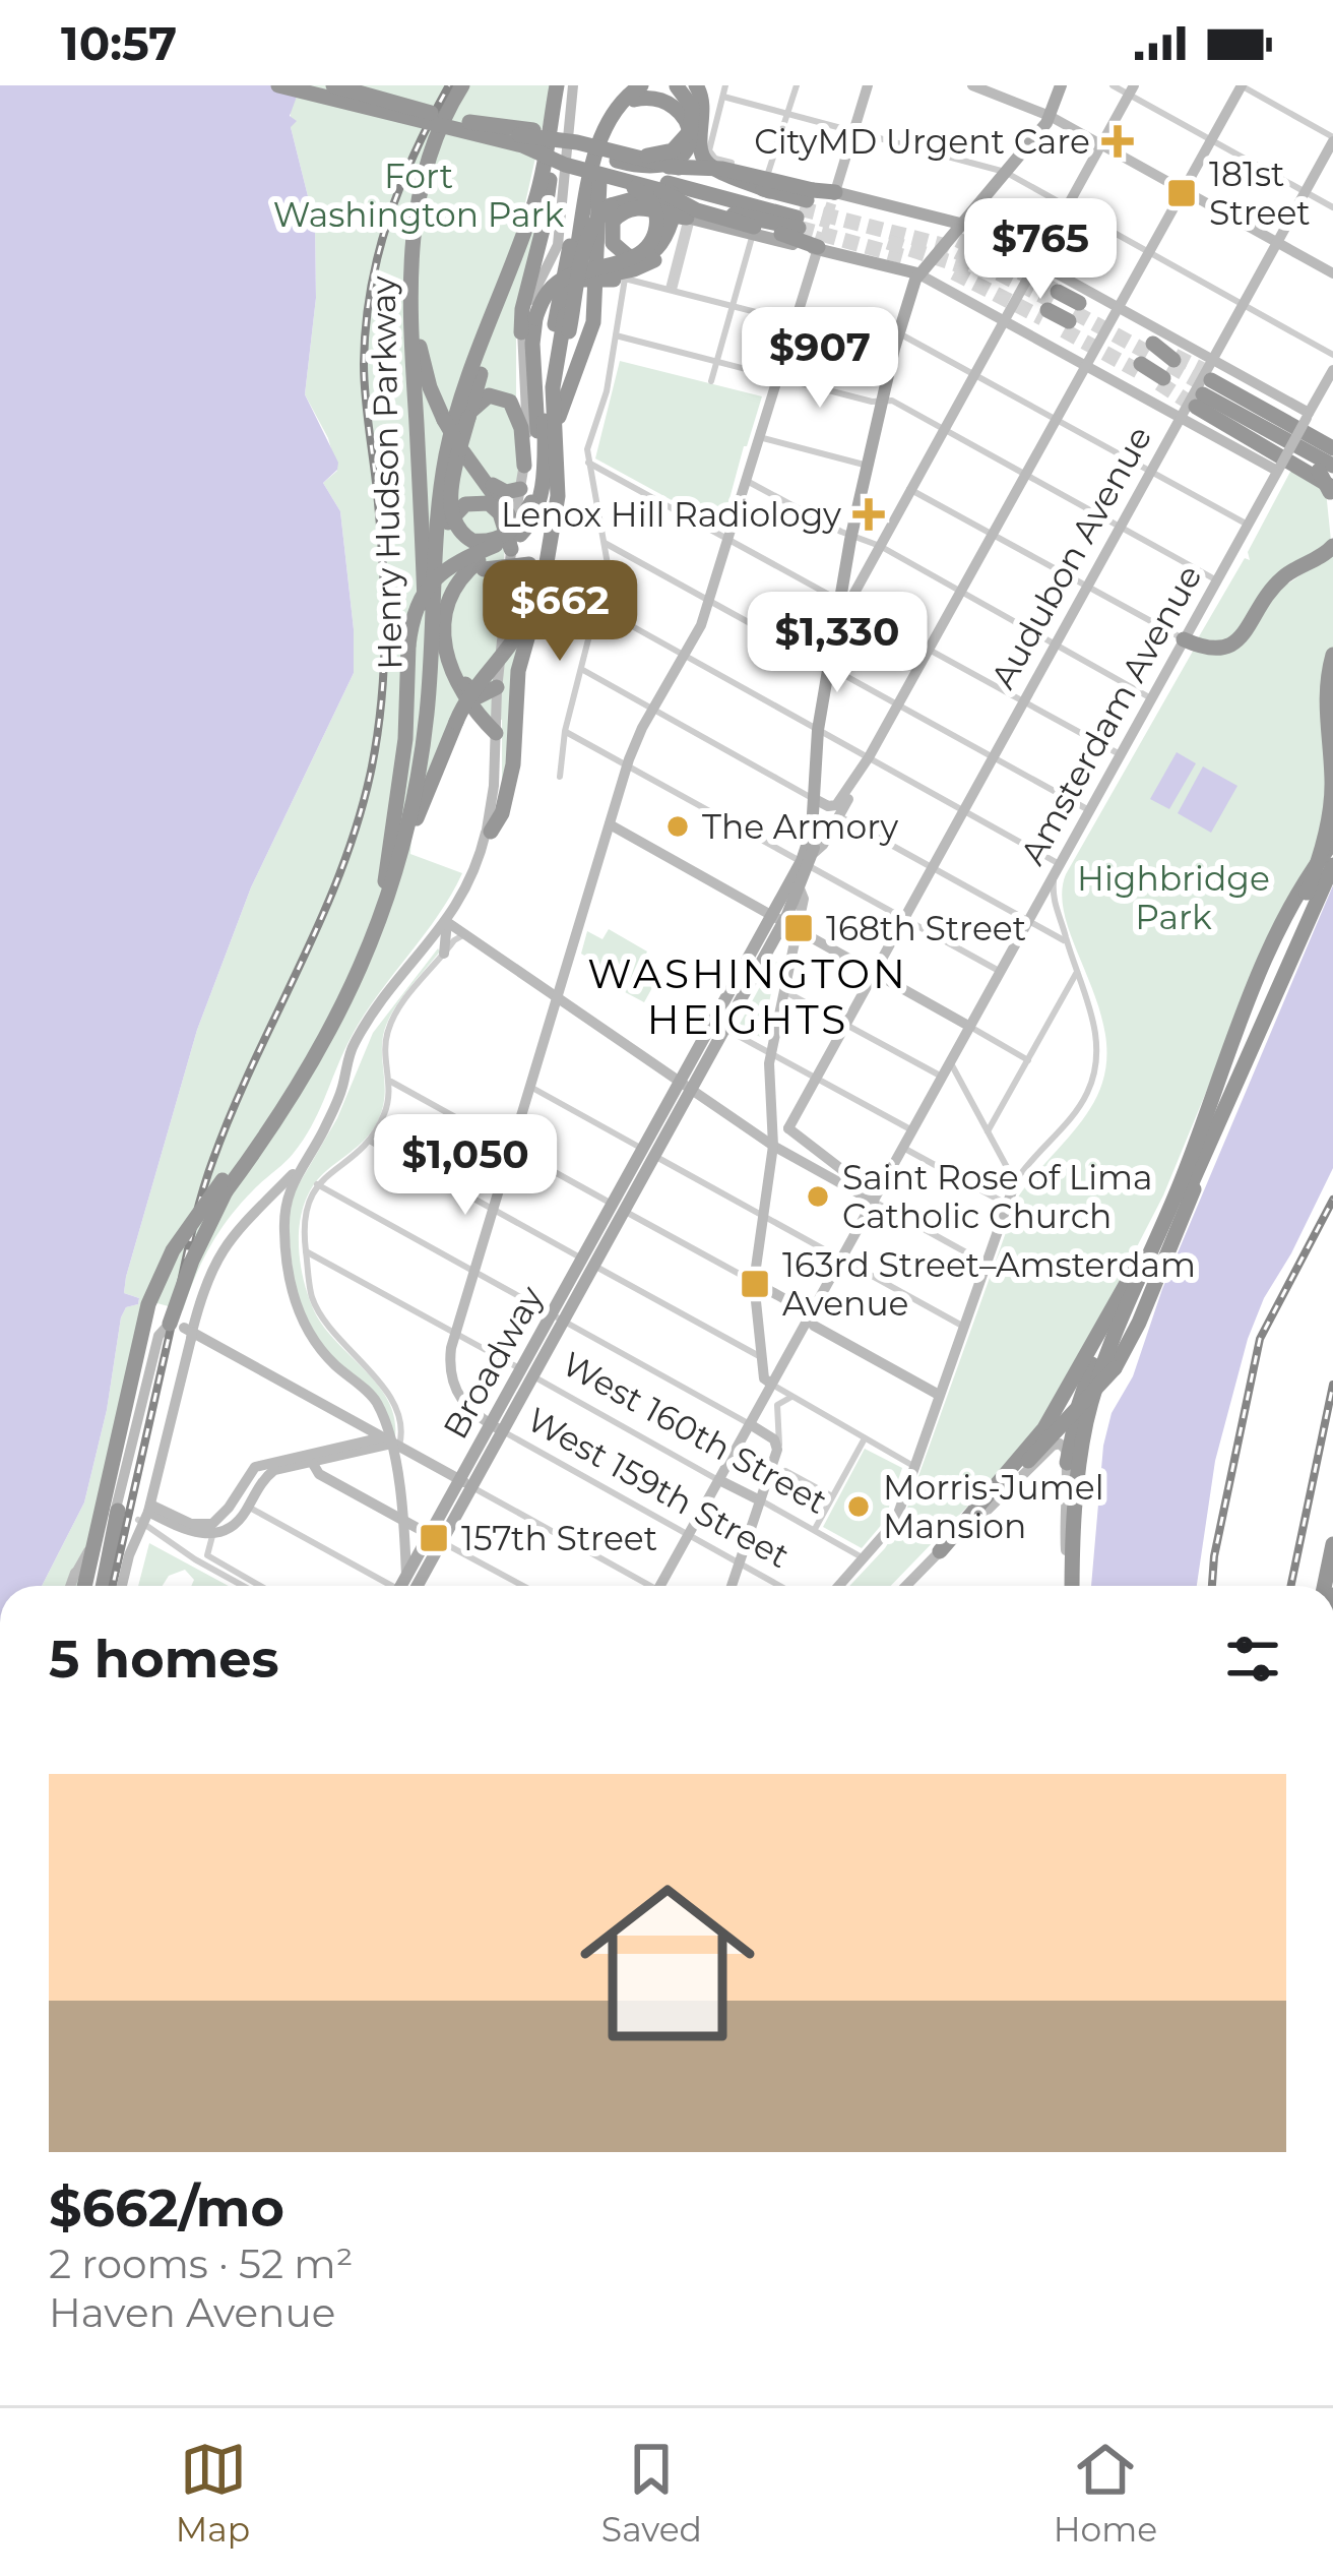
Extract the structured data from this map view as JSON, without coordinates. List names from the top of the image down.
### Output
{
  "streets": {
    "highway": ["Henry Hudson Parkway"],
    "main road": [
      "Audubon Avenue",
      "Amsterdam Avenue",
      "Broadway",
      "West 160th Street",
      "West 159th Street"
    ]
  },
  "crossings": [
    ["Amsterdam Avenue", "West 160th Street"],
    ["Amsterdam Avenue", "West 159th Street"],
    ["Broadway", "West 160th Street"],
    ["Broadway", "West 159th Street"]
  ],
  "districts": ["WASHINGTON HEIGHTS"],
  "parks": ["Fort Washington Park", "Highbridge Park"],
  "places": {
    "health": ["CityMD Urgent Care", "Lenox Hill Radiology"],
    "transit": [
      "181st Street",
      "168th Street",
      "163rd Street–Amsterdam Avenue",
      "157th Street"
    ],
    "other": ["The Armory", "Saint Rose of Lima Catholic Church", "Morris-Jumel Mansion"]
  },
  "page": {
    "status": "10:57",
    "price": [
      "$765",
      "$907",
      "$662",
      "$1,330",
      "$1,050"
    ],
    "heading": "5 homes",
    "list": [
      {
        "name": "$662/mo",
        "note": "2 rooms · 52 m² · Haven Avenue"
      }
    ],
    "tabs": ["Map", "Saved", "Home"]
  }
}
